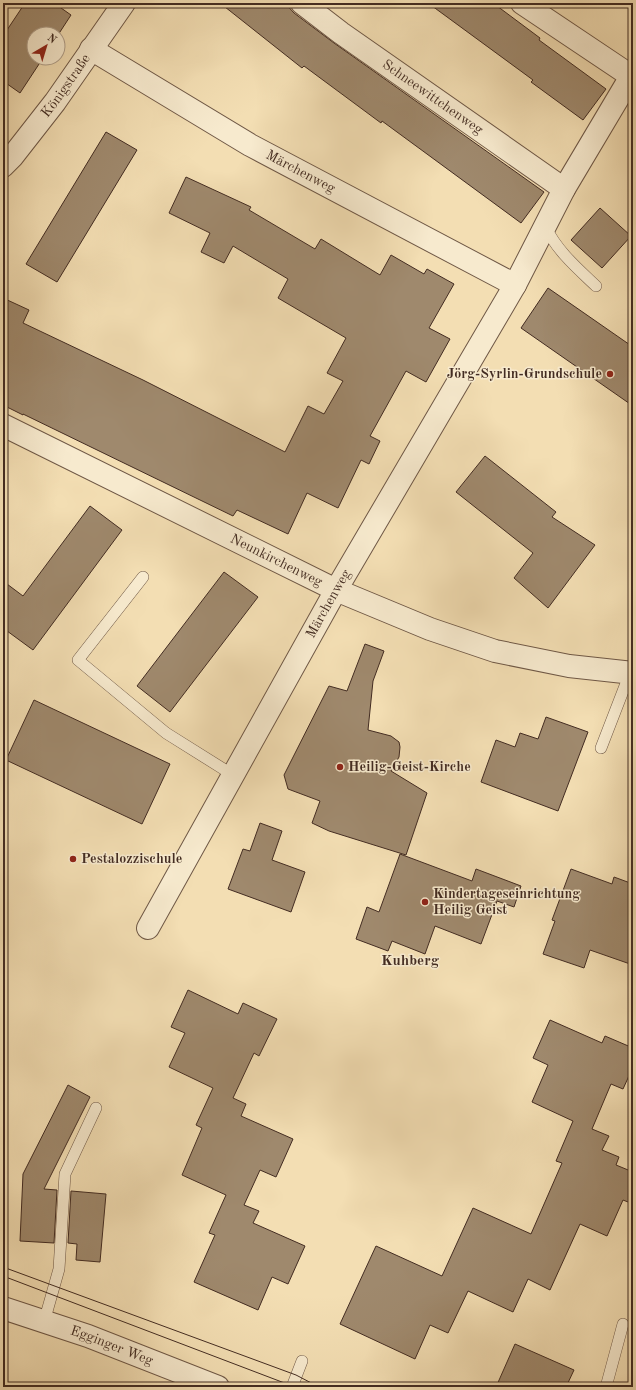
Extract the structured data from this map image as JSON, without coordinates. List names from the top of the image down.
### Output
{
  "streets": {
    "street": [
      "Königstraße",
      "Schneewittchenweg",
      "Märchenweg",
      "Neunkirchenweg",
      "Egginger Weg"
    ]
  },
  "crossings": [
    ["Königstraße", "Märchenweg"],
    ["Schneewittchenweg", "Märchenweg"],
    ["Märchenweg", "Neunkirchenweg"]
  ],
  "districts": ["Kuhberg"],
  "places": [
    "Jörg-Syrlin-Grundschule",
    "Heilig-Geist-Kirche",
    "Pestalozzischule",
    "Kindertageseinrichtung Heilig Geist"
  ],
  "north": "top right"
}
